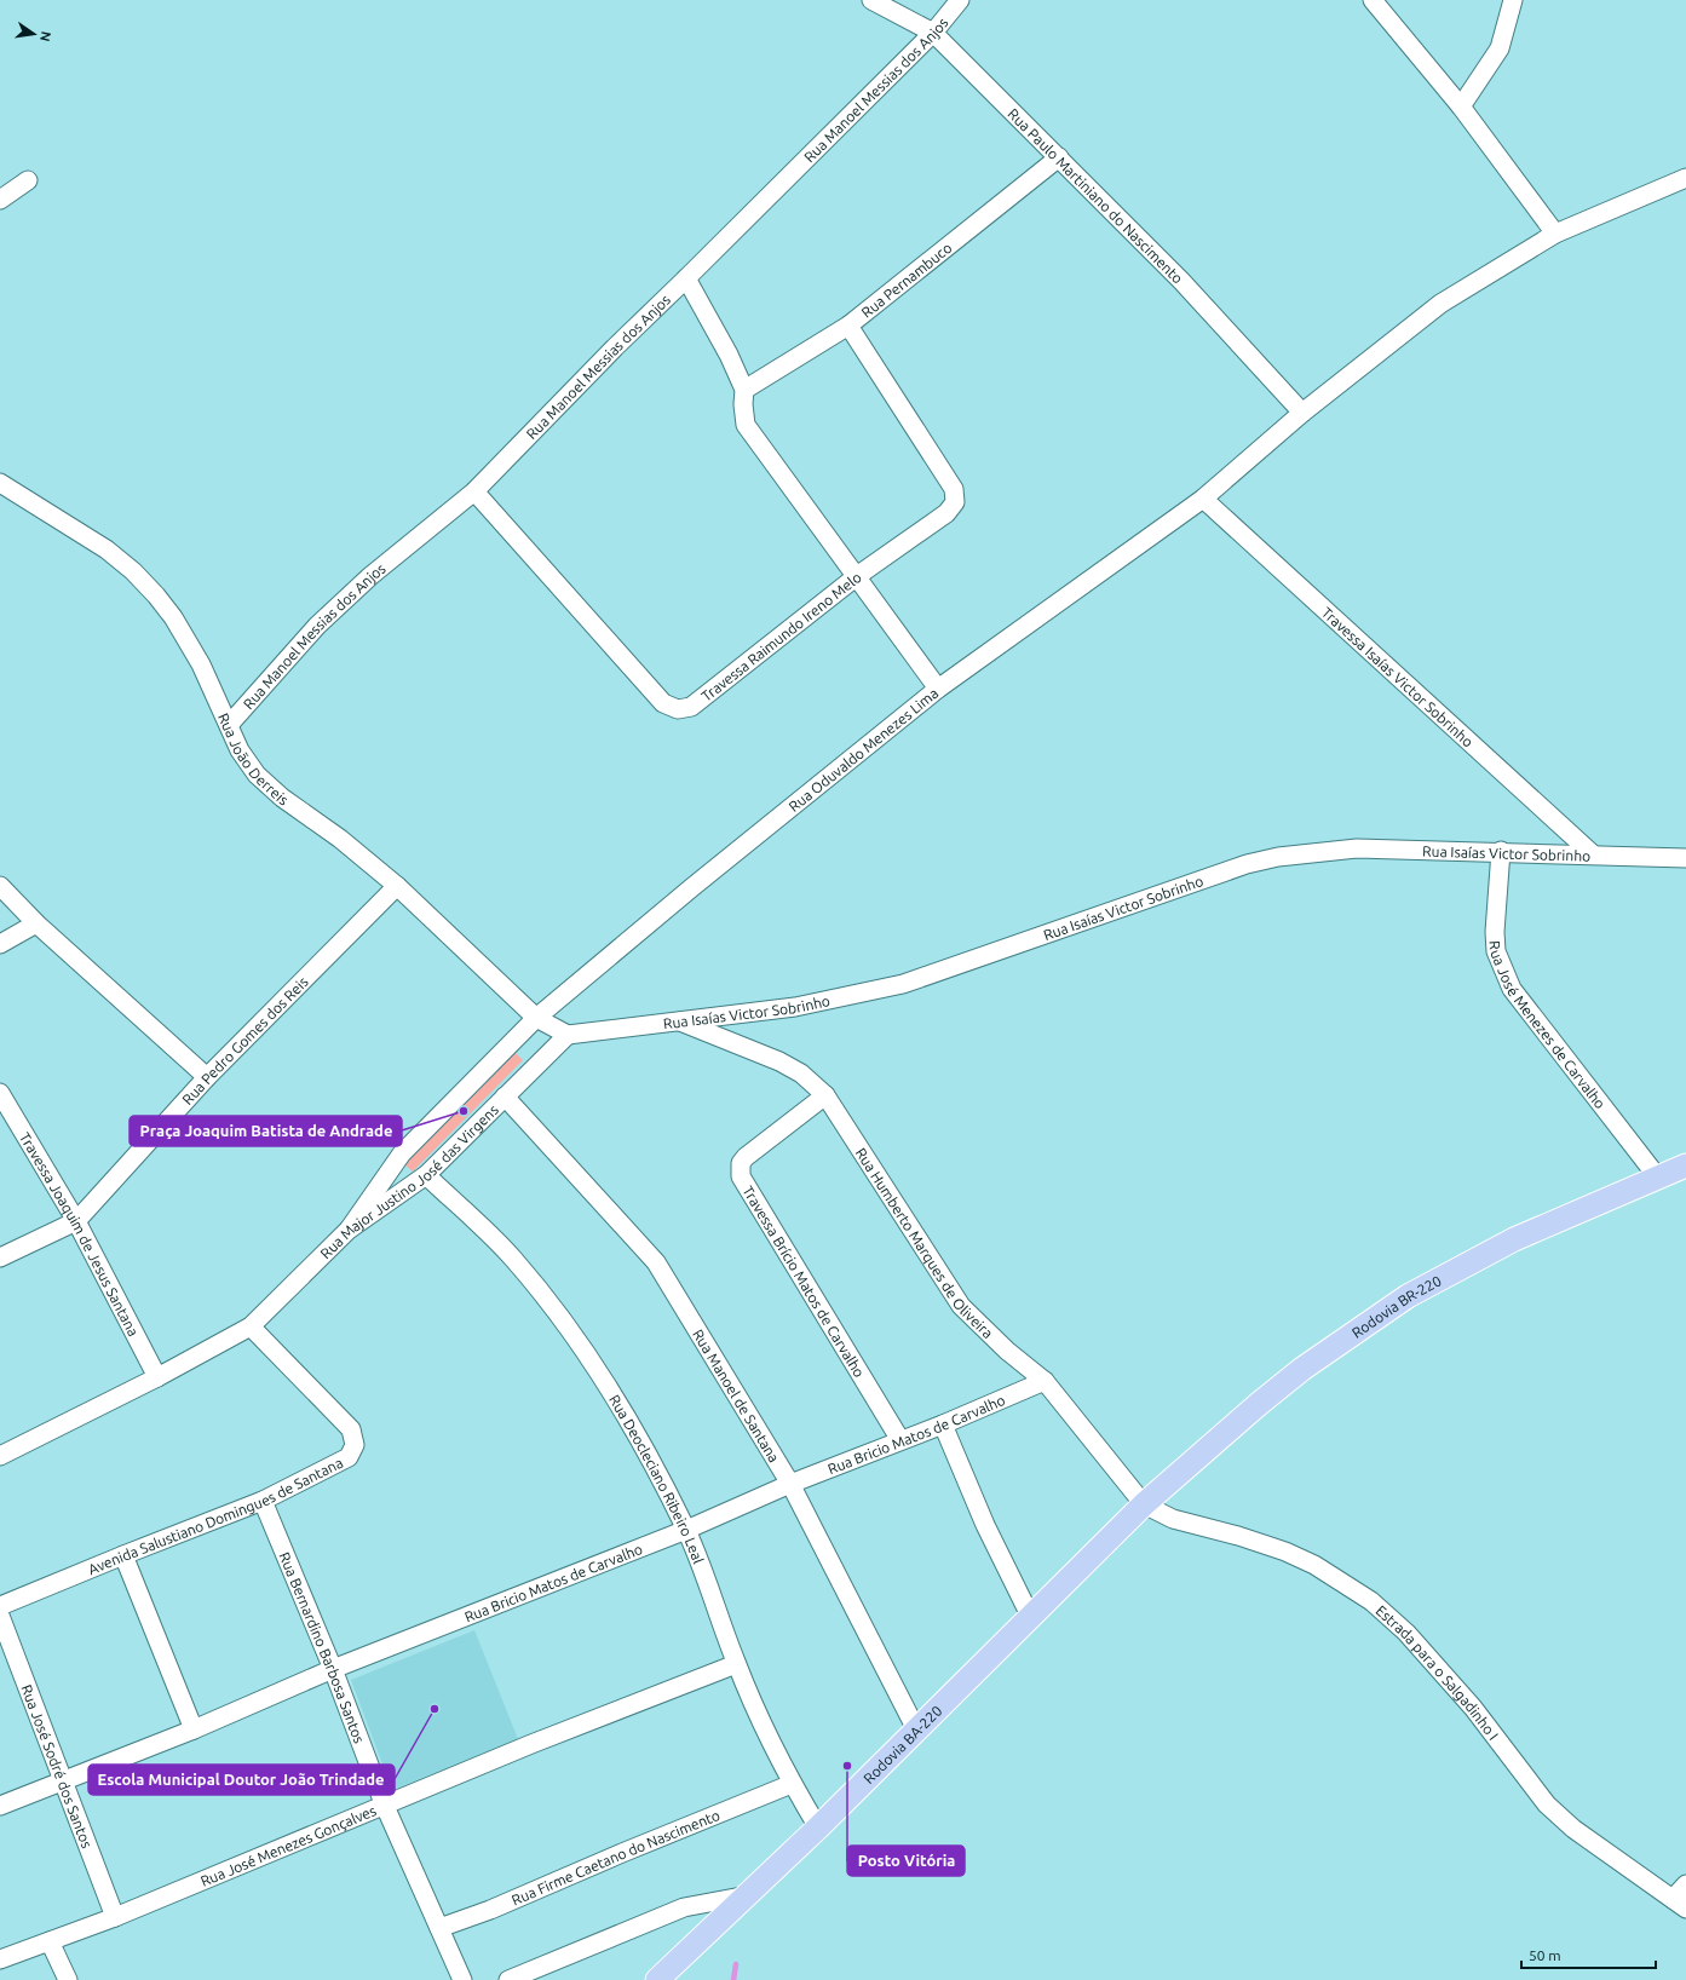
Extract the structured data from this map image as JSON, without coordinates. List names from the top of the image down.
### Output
{
  "streets": {
    "main road": ["Rodovia BR-220", "Rodovia BA-220"],
    "street": [
      "Rua Manoel Messias dos Anjos",
      "Rua Paulo Martiniano do Nascimento",
      "Rua Pernambuco",
      "Travessa Raimundo Ireno Melo",
      "Travessa Isaías Victor Sobrinho",
      "Rua Oduvaldo Menezes Lima",
      "Rua João Derreis",
      "Rua Isaías Victor Sobrinho",
      "Rua José Menezes de Carvalho",
      "Rua Pedro Gomes dos Reis",
      "Rua Major Justino José das Virgens",
      "Travessa Joaquim de Jesus Santana",
      "Rua Humberto Marques de Oliveira",
      "Travessa Brício Matos de Carvalho",
      "Rua Manoel de Santana",
      "Rua Bricio Matos de Carvalho",
      "Rua Deocleciano Ribeiro Leal",
      "Avenida Salustiano Domingues de Santana",
      "Rua Bernardino Barbosa Santos",
      "Estrada para o Salgadinho I",
      "Rua José Sodré dos Santos",
      "Rua José Menezes Gonçalves",
      "Rua Firme Caetano do Nascimento"
    ]
  },
  "crossings": [
    ["Rua Manoel Messias dos Anjos", "Rua Paulo Martiniano do Nascimento"],
    ["Rua Manoel Messias dos Anjos", "Travessa Raimundo Ireno Melo"],
    ["Rua Manoel Messias dos Anjos", "Rua João Derreis"],
    ["Rua Paulo Martiniano do Nascimento", "Rua Pernambuco"],
    ["Rua Paulo Martiniano do Nascimento", "Rua Oduvaldo Menezes Lima"],
    ["Rua Pernambuco", "Travessa Raimundo Ireno Melo"],
    ["Travessa Isaías Victor Sobrinho", "Rua Oduvaldo Menezes Lima"],
    ["Travessa Isaías Victor Sobrinho", "Rua Isaías Victor Sobrinho"],
    ["Rua Oduvaldo Menezes Lima", "Rua João Derreis"],
    ["Rua Oduvaldo Menezes Lima", "Rua Major Justino José das Virgens"],
    ["Rua João Derreis", "Rua Isaías Victor Sobrinho"],
    ["Rua João Derreis", "Rua Pedro Gomes dos Reis"],
    ["Rua João Derreis", "Rua Major Justino José das Virgens"],
    ["Rua Isaías Victor Sobrinho", "Rua José Menezes de Carvalho"],
    ["Rua Isaías Victor Sobrinho", "Rua Major Justino José das Virgens"],
    ["Rua Isaías Victor Sobrinho", "Rua Humberto Marques de Oliveira"],
    ["Rua José Menezes de Carvalho", "Rodovia BR-220"],
    ["Rua Pedro Gomes dos Reis", "Travessa Joaquim de Jesus Santana"],
    ["Rua Major Justino José das Virgens", "Travessa Joaquim de Jesus Santana"],
    ["Rua Major Justino José das Virgens", "Rua Manoel de Santana"],
    ["Rua Major Justino José das Virgens", "Rua Deocleciano Ribeiro Leal"],
    ["Rua Major Justino José das Virgens", "Avenida Salustiano Domingues de Santana"],
    ["Rua Humberto Marques de Oliveira", "Travessa Brício Matos de Carvalho"],
    ["Rua Humberto Marques de Oliveira", "Rodovia BR-220"],
    ["Rua Humberto Marques de Oliveira", "Rua Bricio Matos de Carvalho"],
    ["Rua Humberto Marques de Oliveira", "Estrada para o Salgadinho I"],
    ["Rua Humberto Marques de Oliveira", "Rodovia BA-220"],
    ["Travessa Brício Matos de Carvalho", "Rua Bricio Matos de Carvalho"],
    ["Rodovia BR-220", "Estrada para o Salgadinho I"],
    ["Rodovia BR-220", "Rodovia BA-220"],
    ["Rua Manoel de Santana", "Rua Bricio Matos de Carvalho"],
    ["Rua Manoel de Santana", "Rodovia BA-220"],
    ["Rua Bricio Matos de Carvalho", "Rua Deocleciano Ribeiro Leal"],
    ["Rua Bricio Matos de Carvalho", "Rua Bernardino Barbosa Santos"],
    ["Rua Bricio Matos de Carvalho", "Rua José Sodré dos Santos"],
    ["Rua Deocleciano Ribeiro Leal", "Rodovia BA-220"],
    ["Rua Deocleciano Ribeiro Leal", "Rua José Menezes Gonçalves"],
    ["Rua Deocleciano Ribeiro Leal", "Rua Firme Caetano do Nascimento"],
    ["Avenida Salustiano Domingues de Santana", "Rua Bernardino Barbosa Santos"],
    ["Rua Bernardino Barbosa Santos", "Rua José Menezes Gonçalves"],
    ["Rua Bernardino Barbosa Santos", "Rua Firme Caetano do Nascimento"],
    ["Estrada para o Salgadinho I", "Rodovia BA-220"],
    ["Rua José Sodré dos Santos", "Rua José Menezes Gonçalves"]
  ],
  "places": ["Praça Joaquim Batista de Andrade", "Escola Municipal Doutor João Trindade", "Posto Vitória"],
  "scale_bar": "50 m",
  "north": "right"
}
